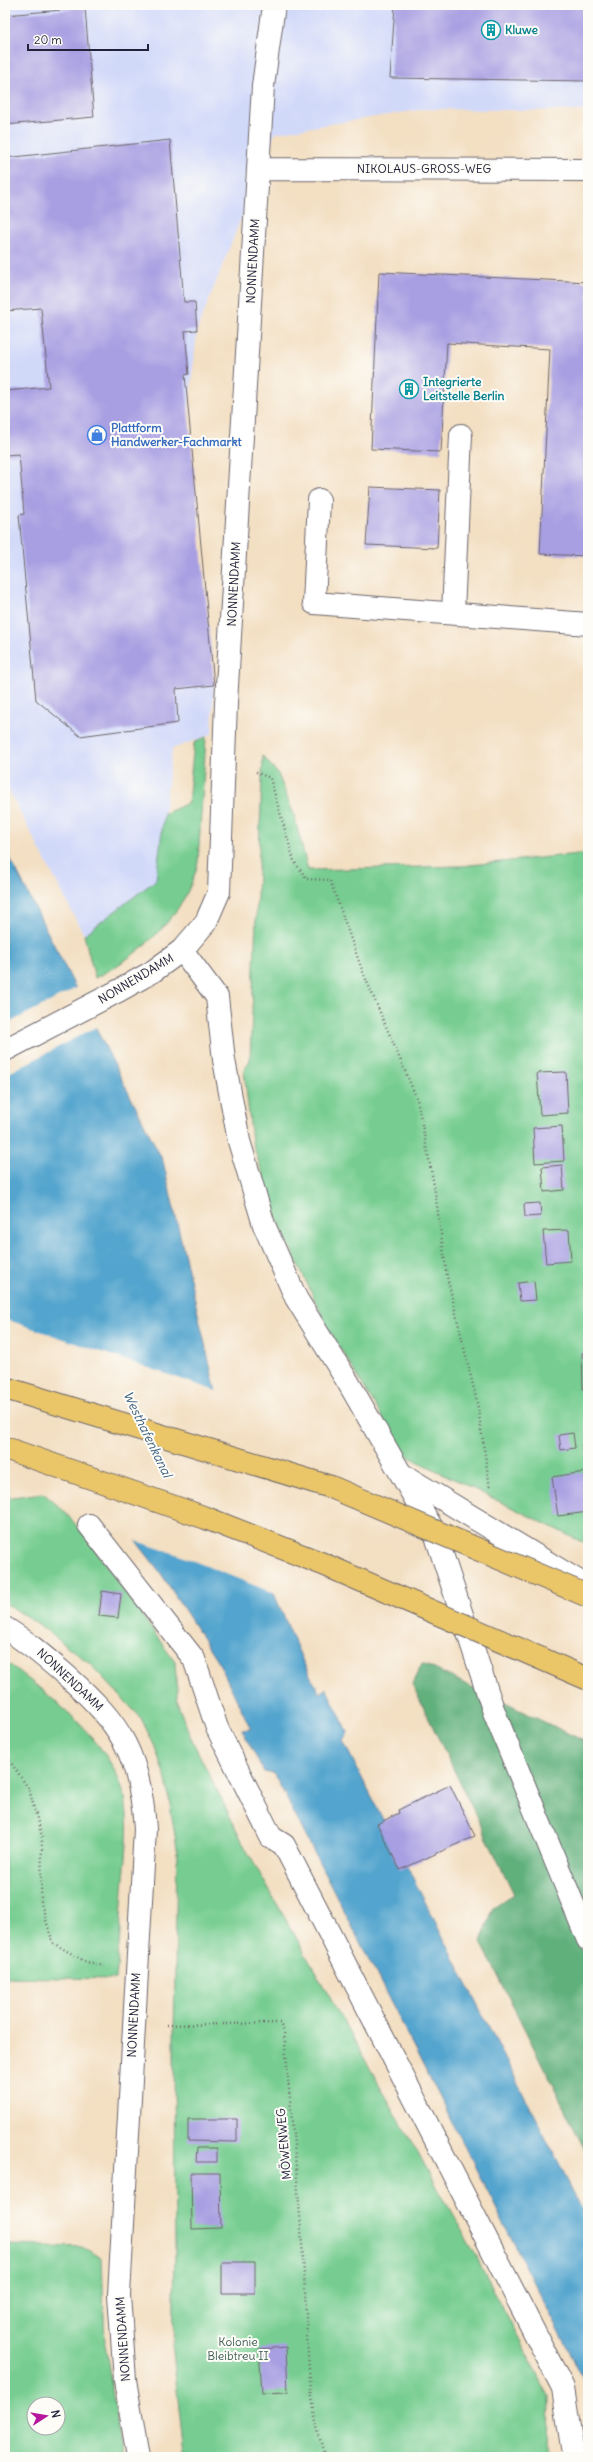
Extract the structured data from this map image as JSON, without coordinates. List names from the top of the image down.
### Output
{
  "streets": {
    "street": ["NIKOLAUS-GROSS-WEG", "NONNENDAMM"],
    "path": ["MÖWENWEG"]
  },
  "crossings": [
    ["NIKOLAUS-GROSS-WEG", "NONNENDAMM"]
  ],
  "water": ["Westhafenkanal"],
  "parks": ["Kolonie Bleibtreu II"],
  "places": {
    "building": ["Kluwe", "Integrierte Leitstelle Berlin"],
    "shop": ["Plattform Handwerker-Fachmarkt"]
  },
  "scale_bar": "20 m",
  "north": "right"
}
